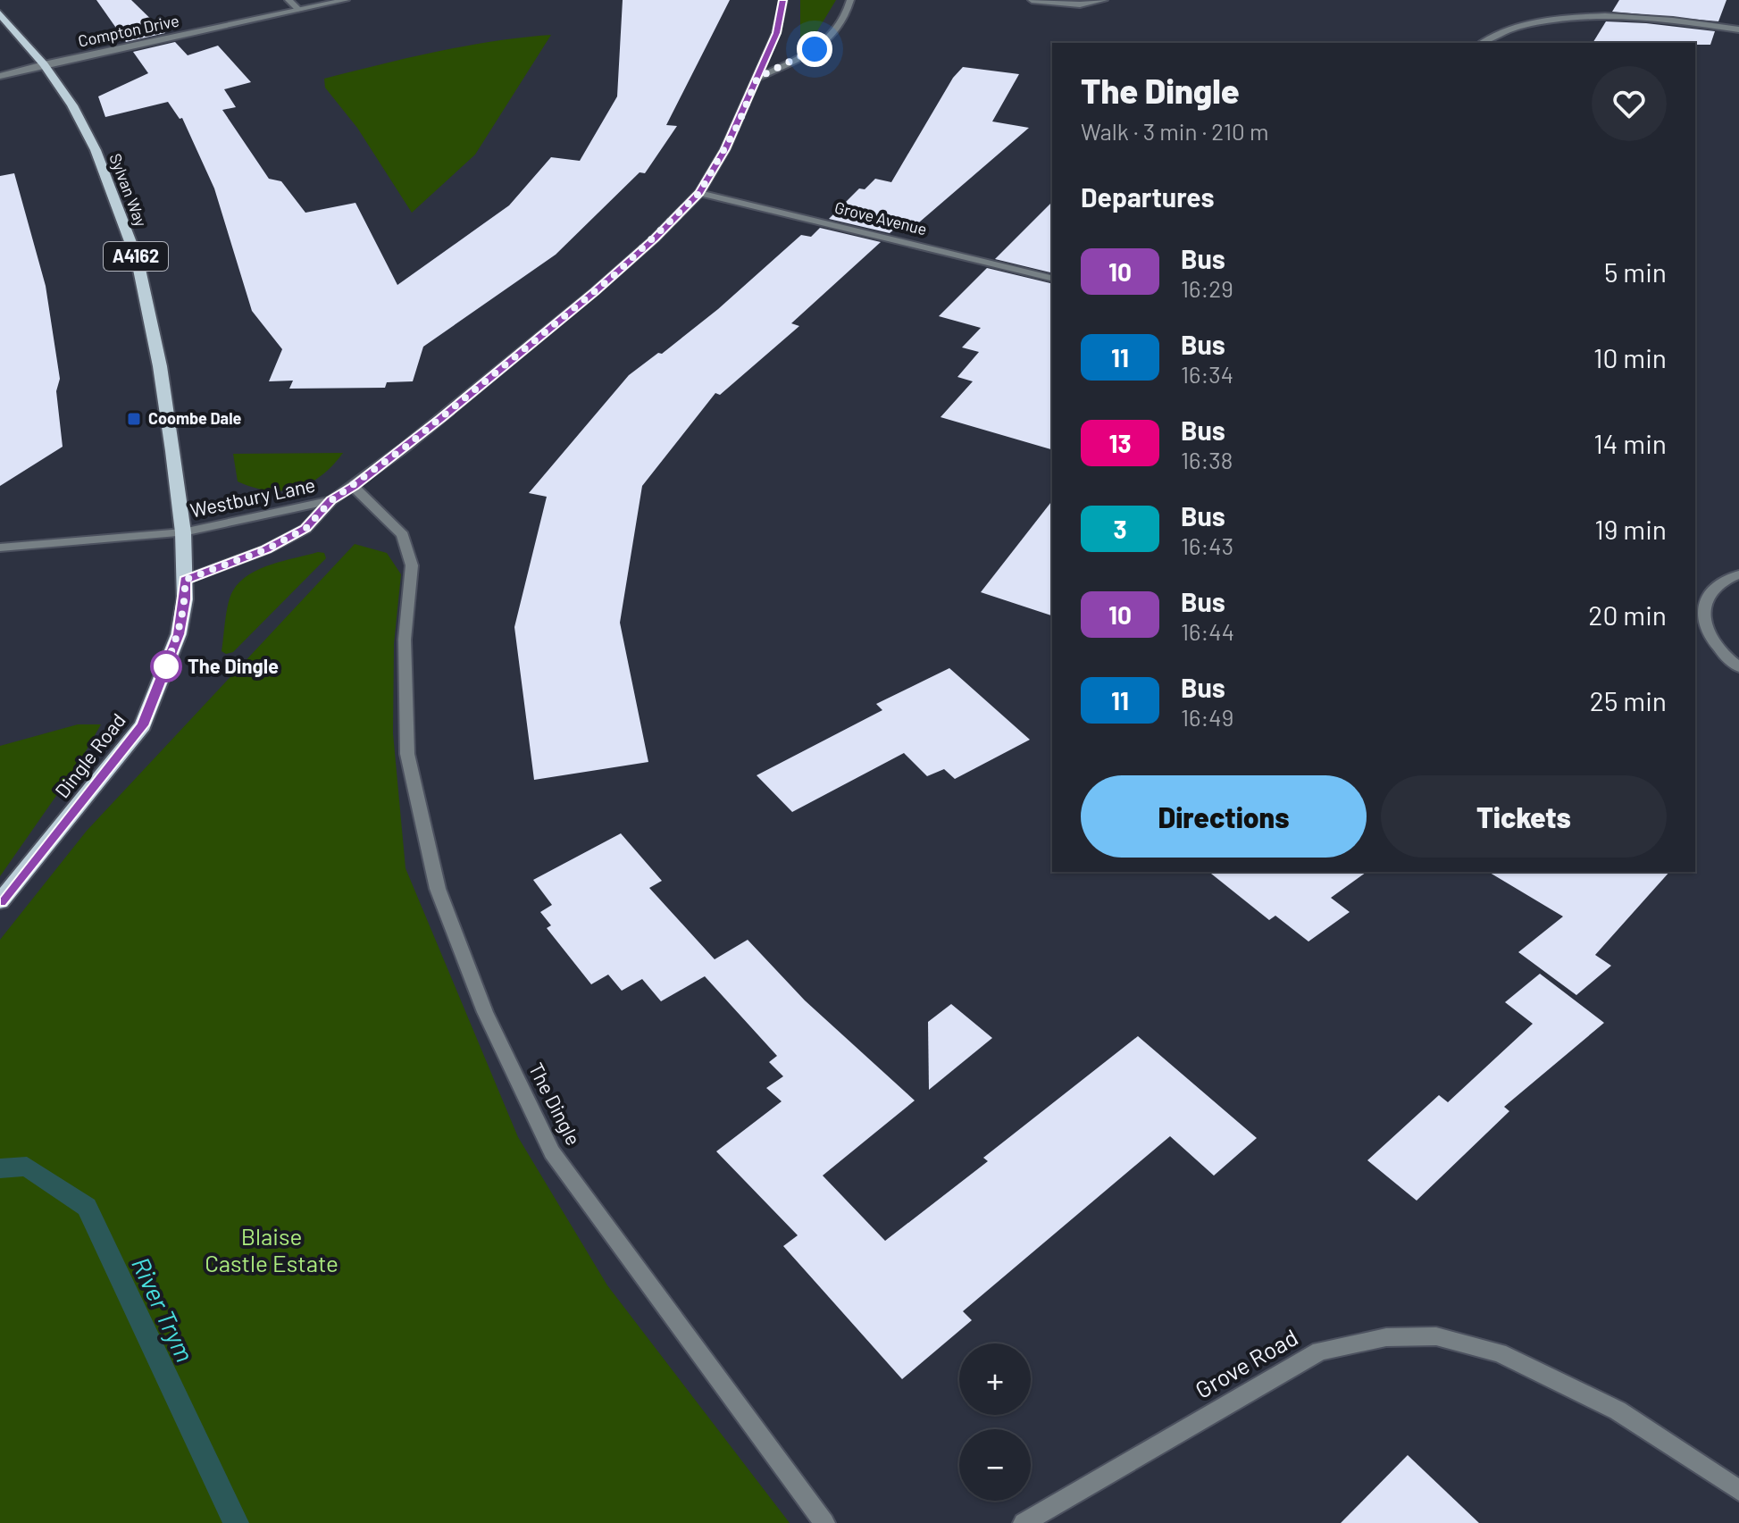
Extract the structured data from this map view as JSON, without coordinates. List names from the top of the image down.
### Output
{
  "streets": {
    "main road": ["Sylvan Way", "A4162", "Dingle Road"],
    "street": [
      "Compton Drive",
      "Grove Avenue",
      "Westbury Lane",
      "The Dingle",
      "Grove Road"
    ]
  },
  "crossings": [
    ["Compton Drive", "Sylvan Way"],
    ["Sylvan Way", "Westbury Lane"],
    ["Sylvan Way", "Dingle Road"],
    ["Grove Avenue", "Westbury Lane"],
    ["Westbury Lane", "Dingle Road"],
    ["Westbury Lane", "The Dingle"]
  ],
  "water": ["River Trym"],
  "parks": ["Blaise Castle Estate"],
  "places": {
    "transit": ["Coombe Dale"],
    "other": ["The Dingle"]
  },
  "lines": ["bus line 10"],
  "page": {
    "heading": [
      ["The Dingle", "Walk · 3 min · 210 m"],
      "Departures"
    ],
    "list": [
      {
        "mark": "10",
        "name": "Bus",
        "note": "16:29",
        "value": "5 min"
      },
      {
        "mark": "11",
        "name": "Bus",
        "note": "16:34",
        "value": "10 min"
      },
      {
        "mark": "13",
        "name": "Bus",
        "note": "16:38",
        "value": "14 min"
      },
      {
        "mark": "3",
        "name": "Bus",
        "note": "16:43",
        "value": "19 min"
      },
      {
        "mark": "10",
        "name": "Bus",
        "note": "16:44",
        "value": "20 min"
      },
      {
        "mark": "11",
        "name": "Bus",
        "note": "16:49",
        "value": "25 min"
      }
    ],
    "buttons": ["Directions", "Tickets"],
    "map_buttons": ["+", "−"]
  }
}
